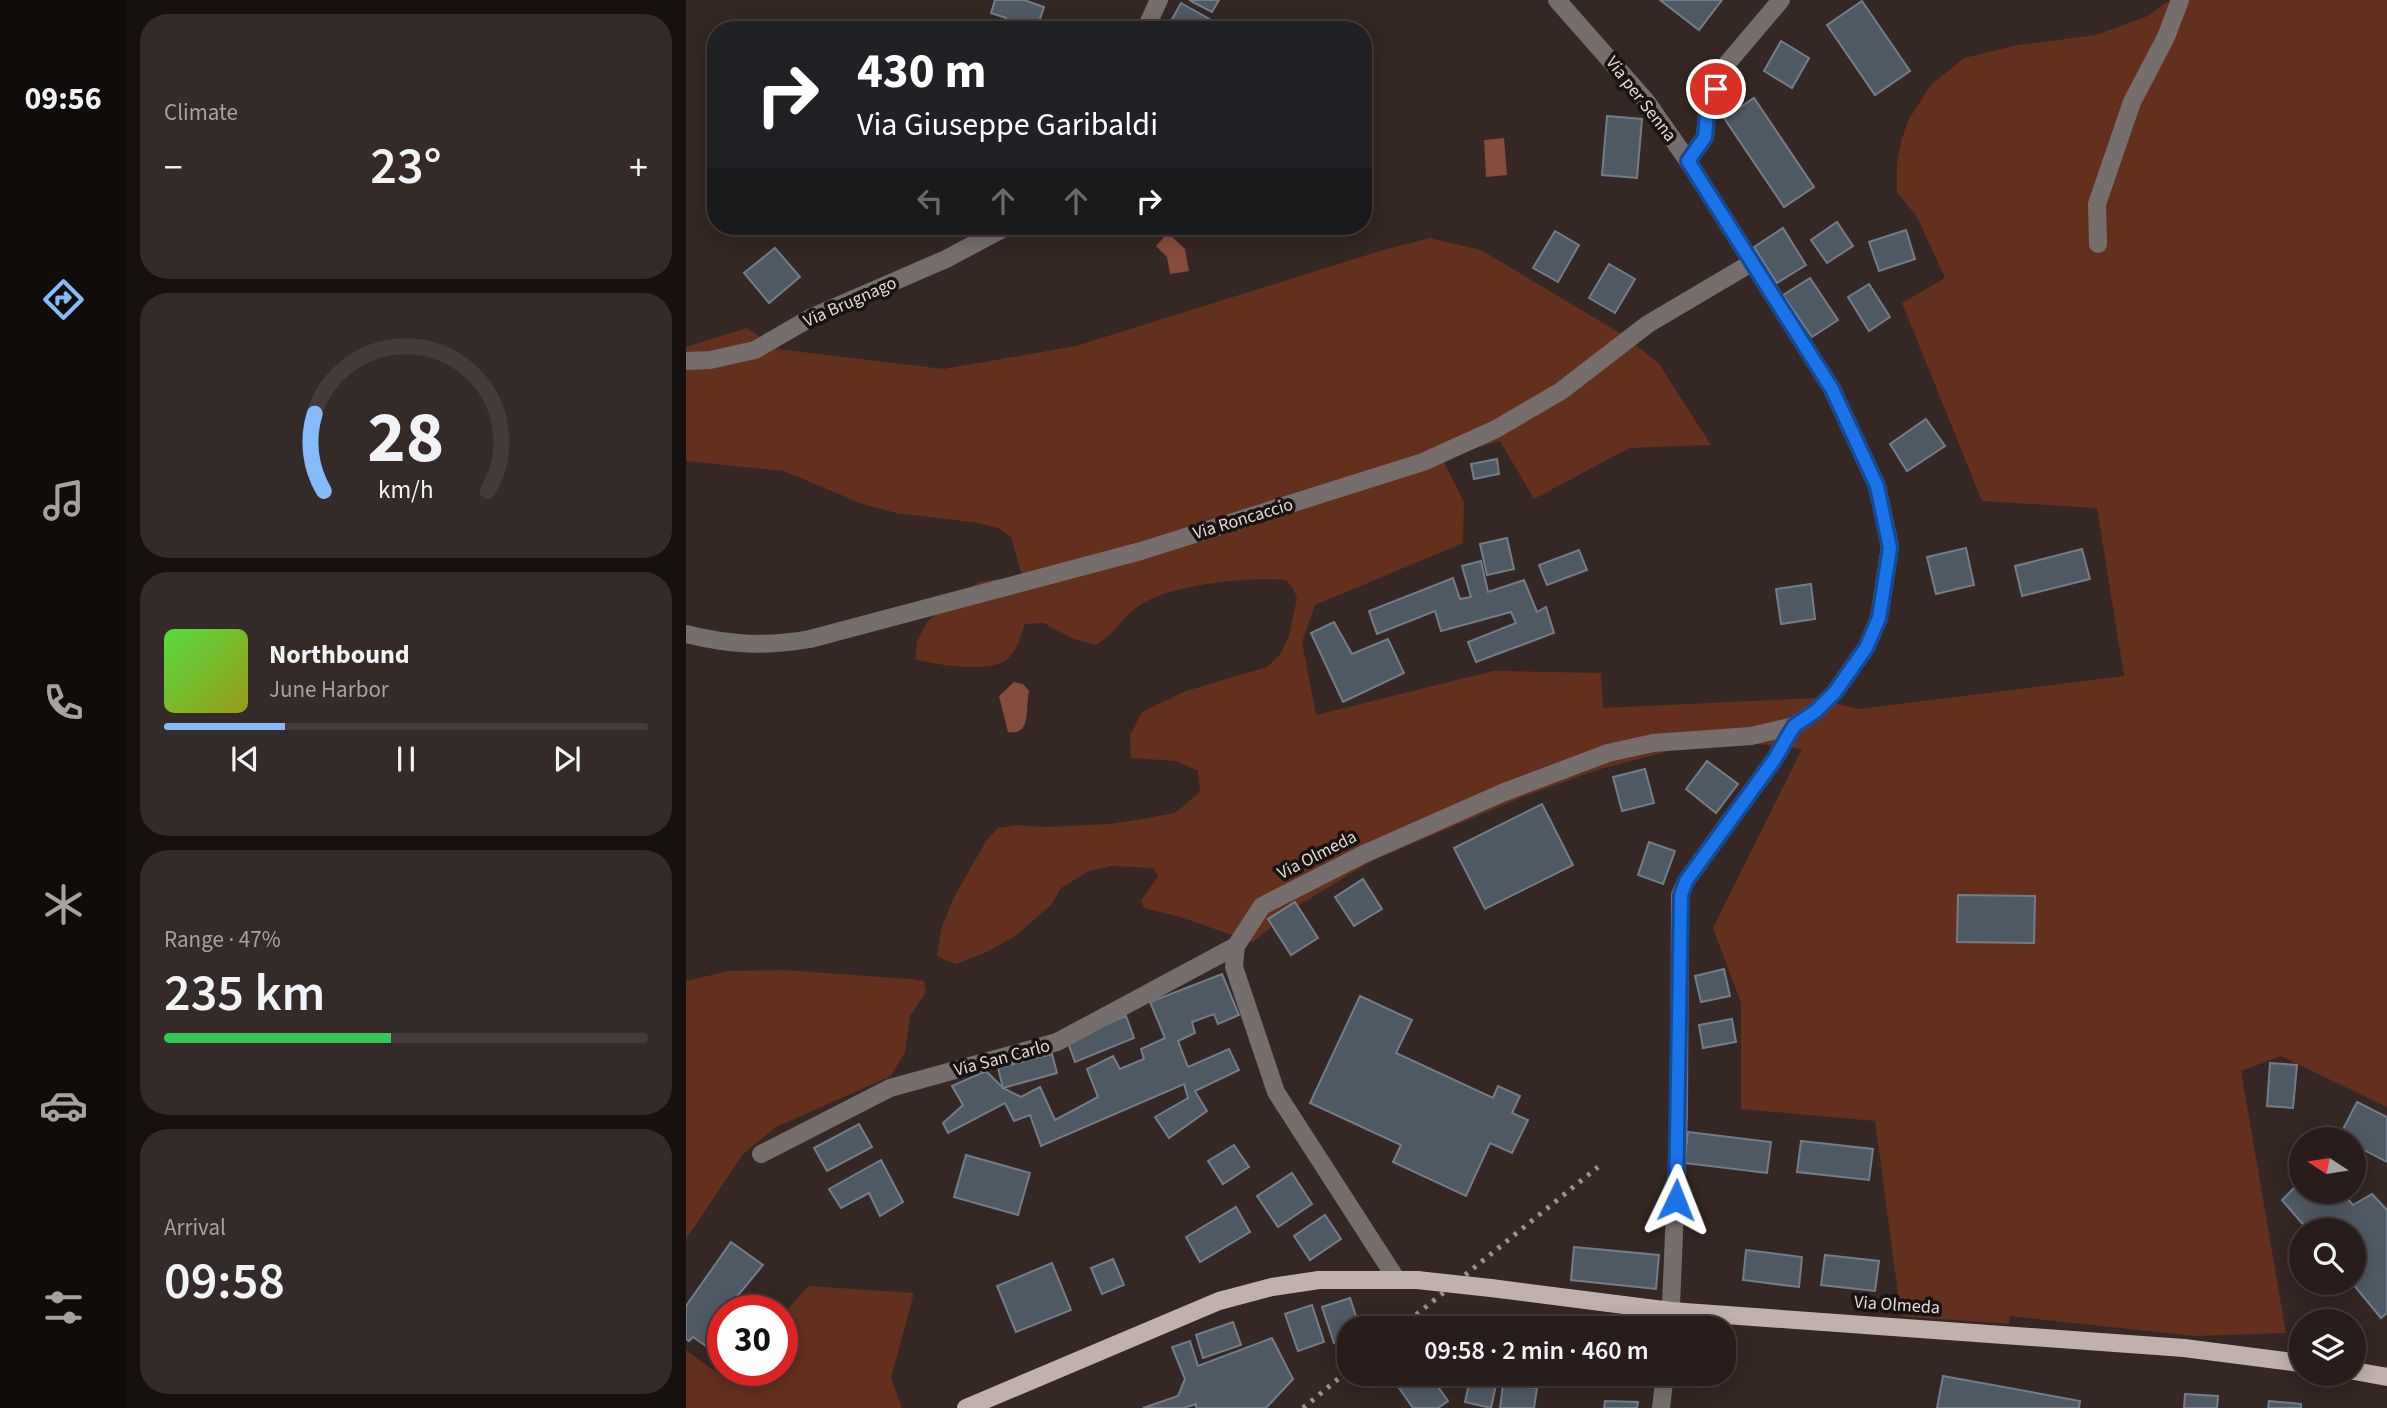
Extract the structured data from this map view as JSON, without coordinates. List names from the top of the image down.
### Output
{
  "streets": {
    "main road": ["Via Olmeda"],
    "street": [
      "Via per Senna",
      "Via Brugnago",
      "Via Roncaccio",
      "Via San Carlo"
    ]
  },
  "crossings": [
    ["Via per Senna", "Via Roncaccio"],
    ["Via per Senna", "Via Olmeda"],
    ["Via Olmeda", "Via San Carlo"]
  ],
  "north": "left",
  "page": {
    "tabs": "09:56",
    "tile": [
      "Climate",
      ["Range · 47%", "235 km"],
      ["Arrival", "09:58"]
    ],
    "turn": ["430 m", "Via Giuseppe Garibaldi"],
    "heat": ["−", "23°", "+"],
    "song": ["Northbound", "June Harbor"],
    "limit": "30",
    "trip": "09:58 · 2 min · 460 m",
    "gauge": ["28", "km/h"]
  }
}
